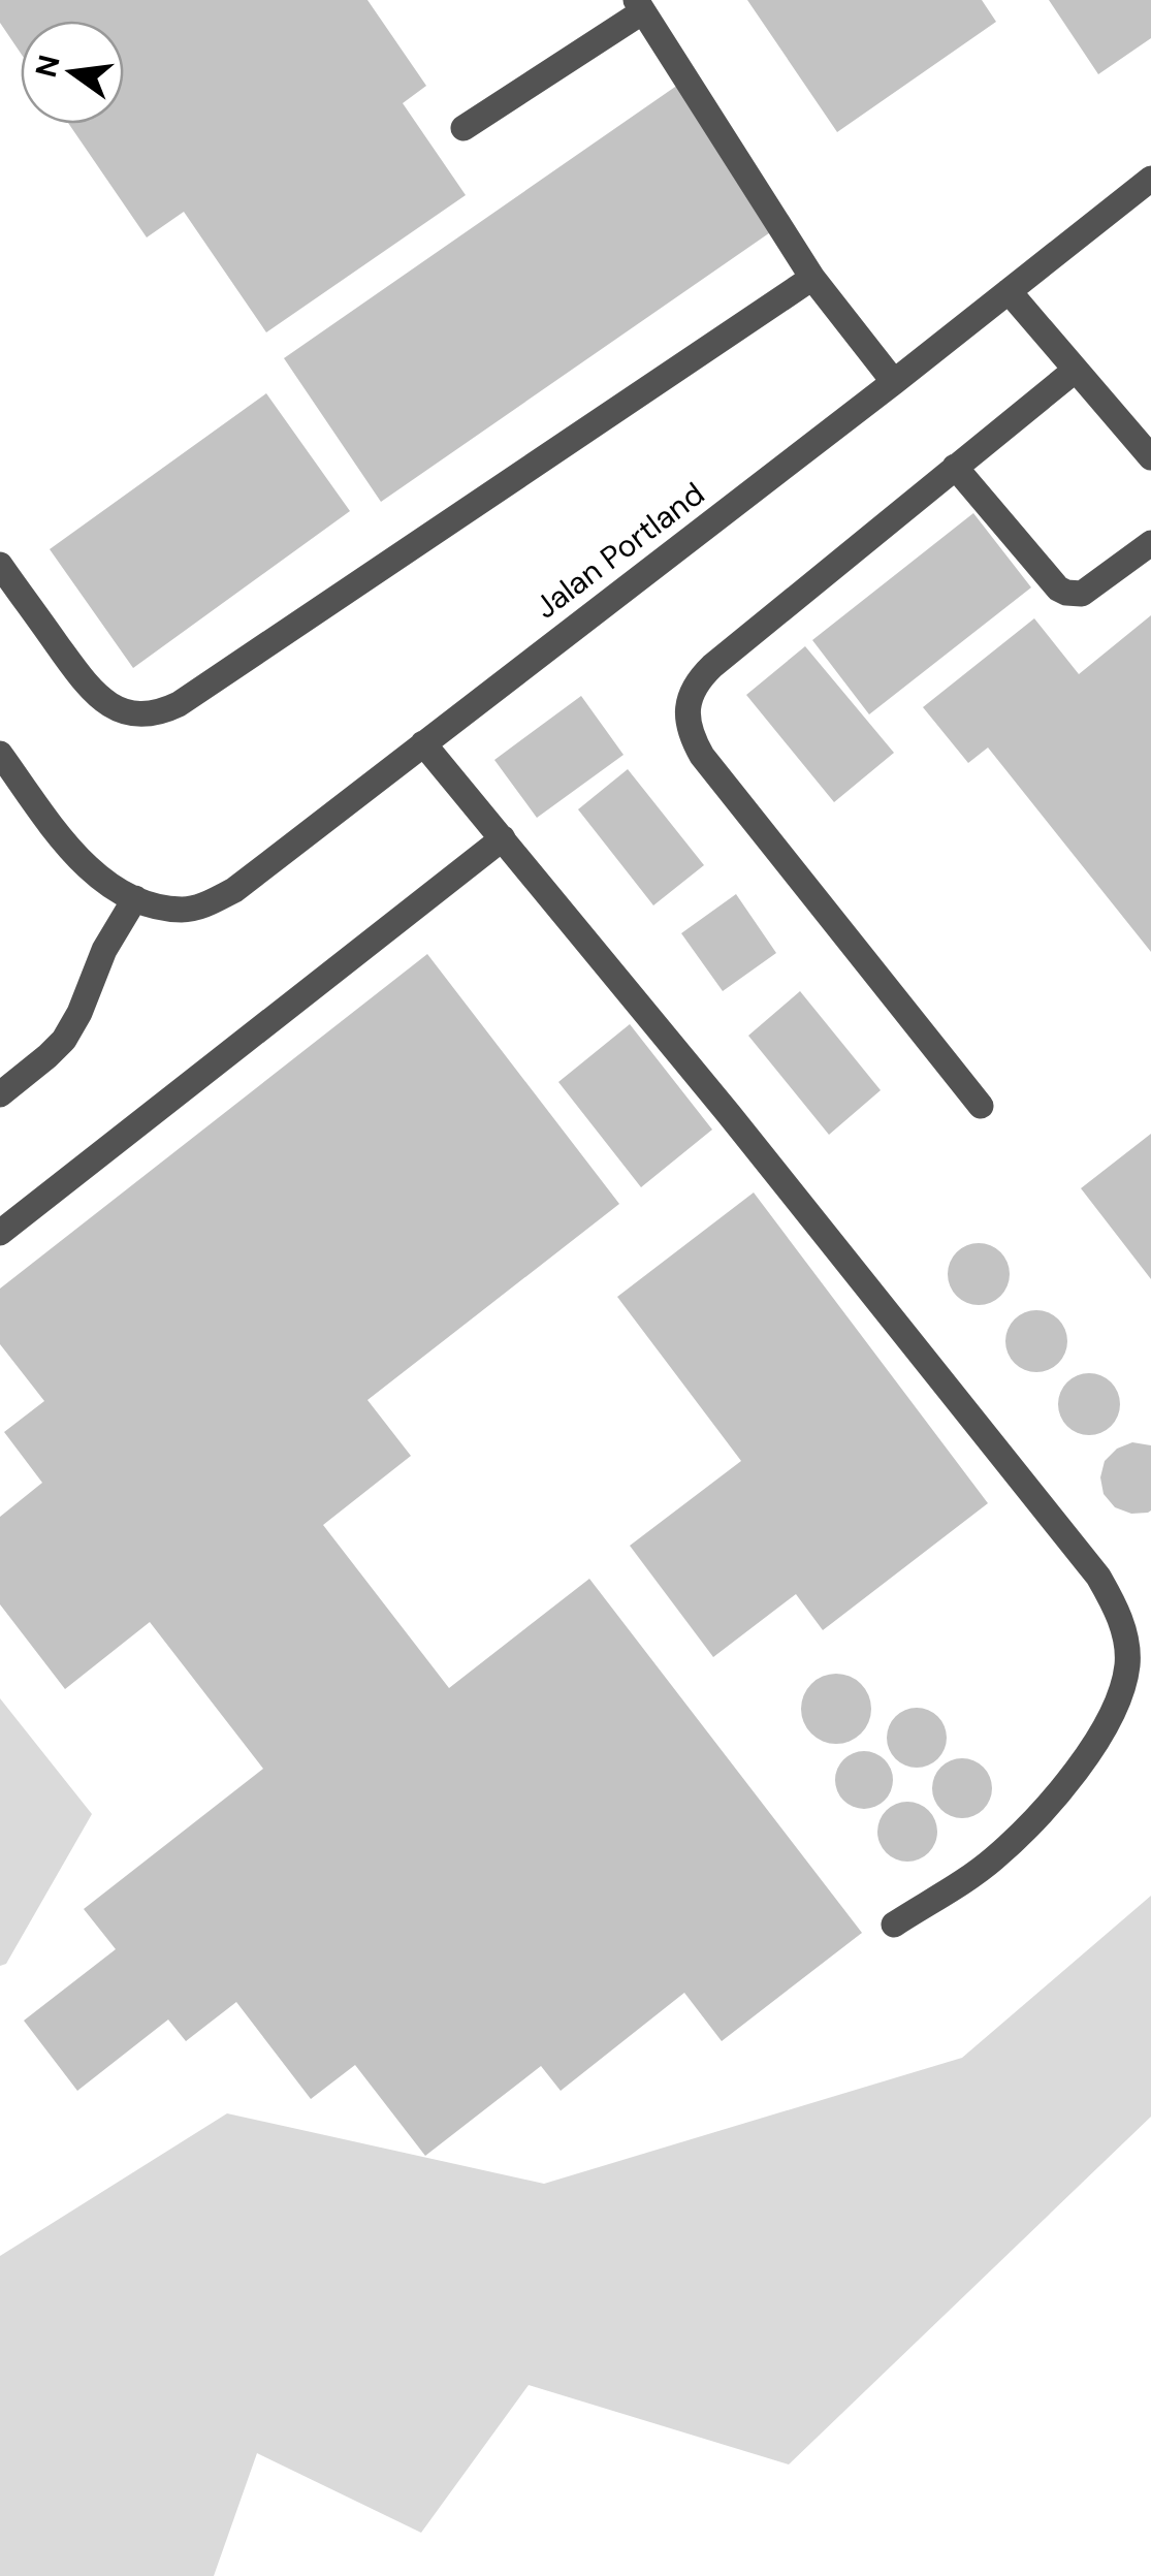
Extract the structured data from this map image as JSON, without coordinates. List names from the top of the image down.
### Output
{
  "streets": {
    "street": ["Jalan Portland"]
  },
  "north": "left"
}
